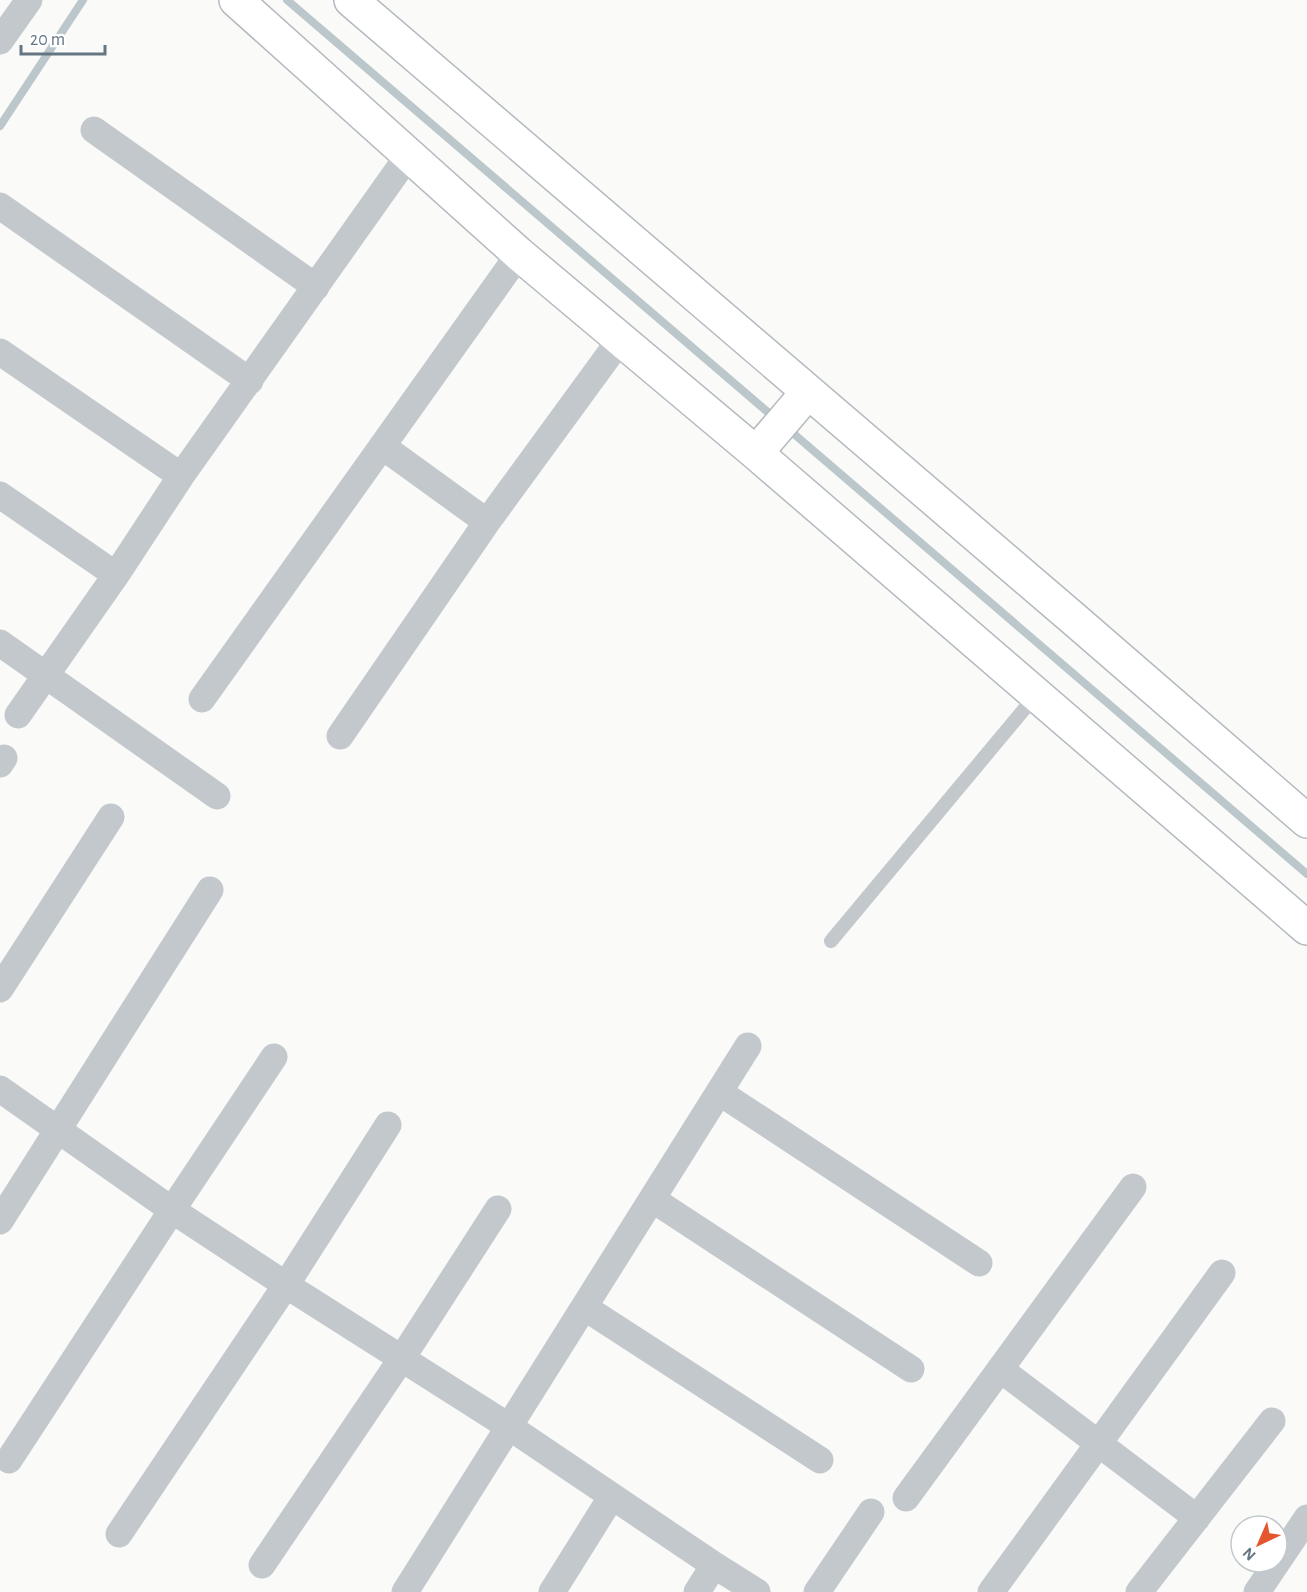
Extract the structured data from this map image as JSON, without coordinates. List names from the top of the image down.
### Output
{
  "scale_bar": "20 m",
  "north": "bottom left"
}
